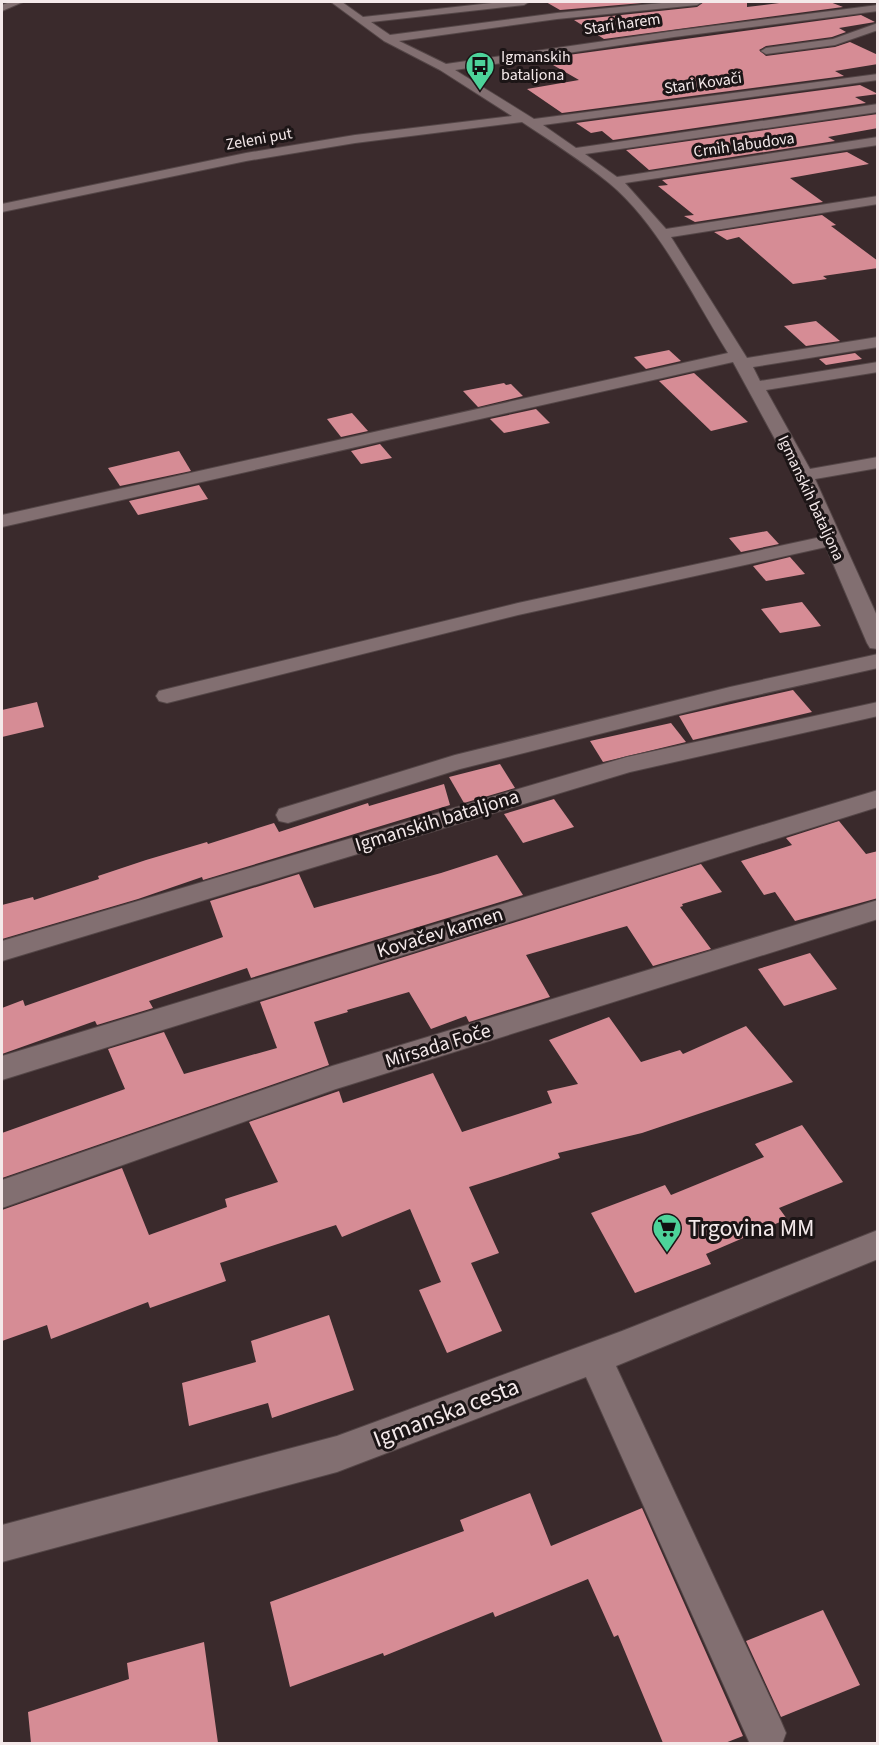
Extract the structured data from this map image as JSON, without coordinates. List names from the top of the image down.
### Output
{
  "streets": {
    "street": [
      "Stari harem",
      "Stari Kovači",
      "Zeleni put",
      "Crnih labudova",
      "Igmanskih bataljona",
      "Kovačev kamen",
      "Mirsada Foče",
      "Igmanska cesta"
    ]
  },
  "crossings": [
    ["Stari harem", "Igmanskih bataljona"],
    ["Stari Kovači", "Zeleni put"],
    ["Stari Kovači", "Igmanskih bataljona"],
    ["Zeleni put", "Igmanskih bataljona"],
    ["Crnih labudova", "Igmanskih bataljona"]
  ],
  "places": {
    "bus stop": ["Igmanskih bataljona"],
    "supermarket": ["Trgovina MM"]
  }
}
